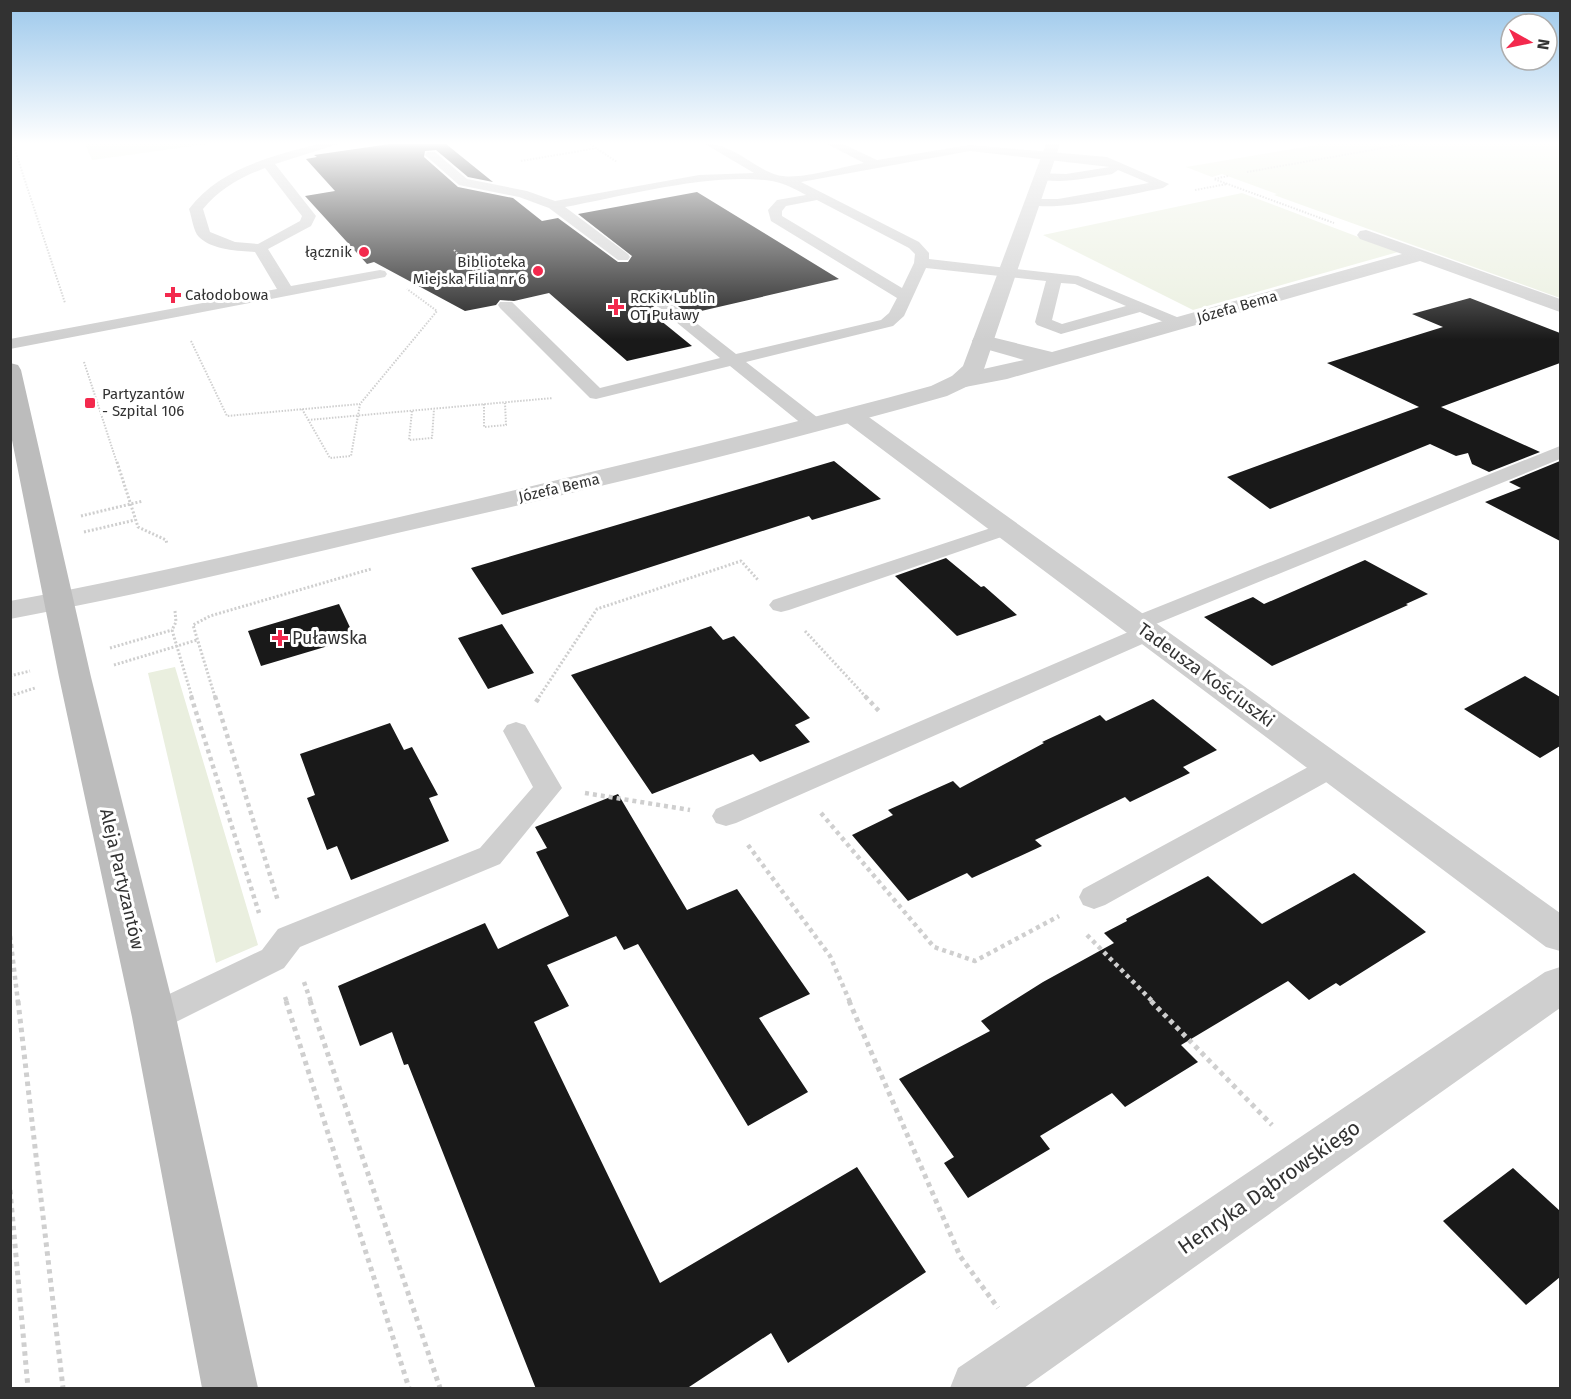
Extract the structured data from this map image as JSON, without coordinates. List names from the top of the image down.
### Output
{
  "streets": {
    "main road": ["Aleja Partyzantów"],
    "street": ["Józefa Bema", "Tadeusza Kościuszki", "Henryka Dąbrowskiego"]
  },
  "crossings": [
    ["Józefa Bema", "Tadeusza Kościuszki"],
    ["Józefa Bema", "Aleja Partyzantów"]
  ],
  "places": {
    "other": ["łącznik", "Biblioteka Miejska Filia nr 6"],
    "health": ["Całodobowa", "RCKiK Lublin OT Puławy", "Puławska"],
    "transit": ["Partyzantów - Szpital 106"]
  },
  "north": "right"
}
